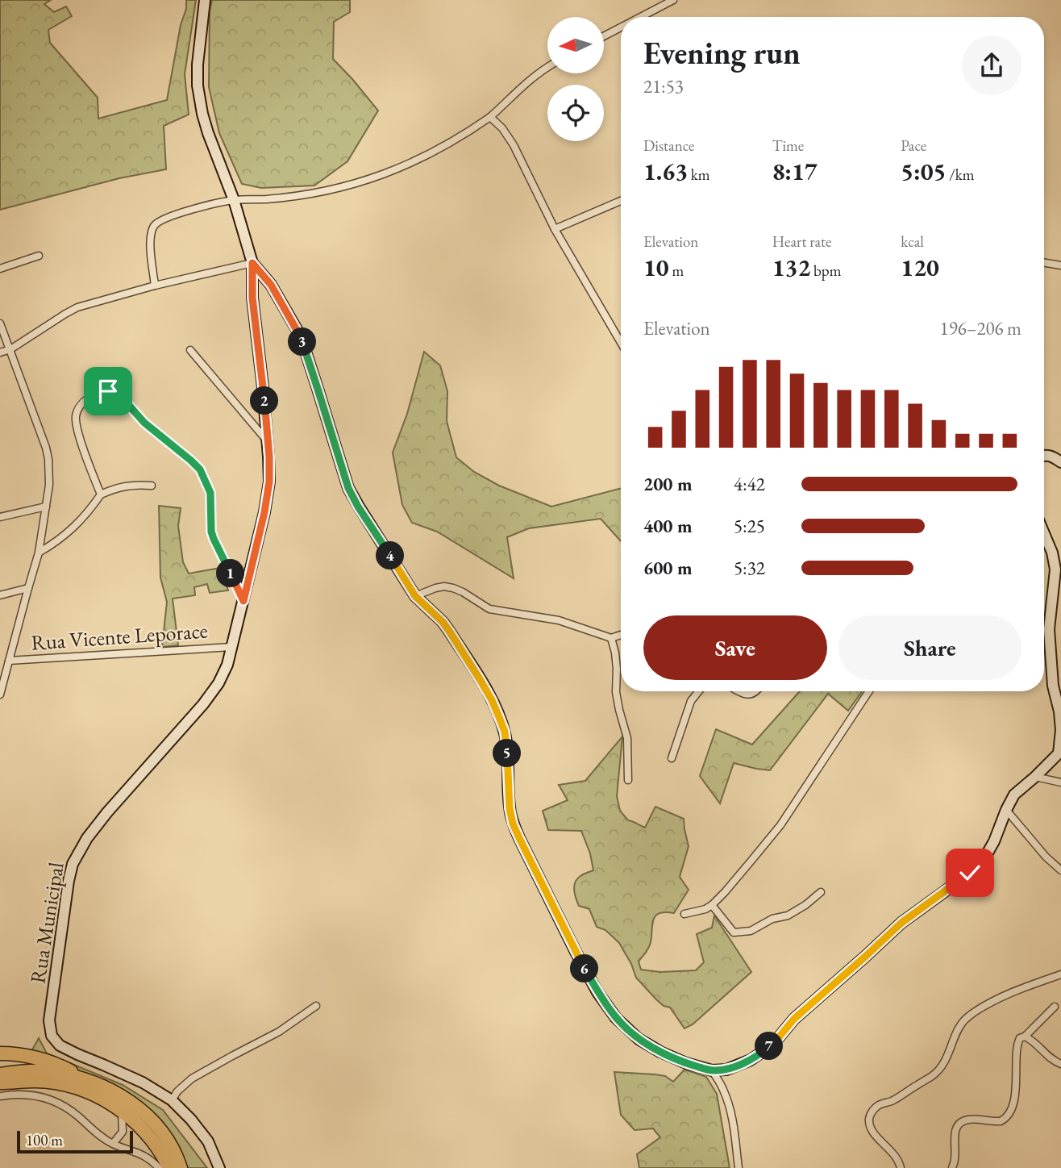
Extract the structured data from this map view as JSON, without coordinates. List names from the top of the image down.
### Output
{
  "streets": {
    "main road": ["Rua Municipal"],
    "street": ["Rua Vicente Leporace"]
  },
  "crossings": [
    ["Rua Vicente Leporace", "Rua Municipal"]
  ],
  "scale_bar": "100 m",
  "north": "left",
  "page": {
    "heading": ["Evening run", "21:53"],
    "stats": [
      ["Distance", "1.63 km"],
      ["Time", "8:17"],
      ["Pace", "5:05 /km"],
      ["Elevation", "10 m"],
      ["Heart rate", "132 bpm"],
      ["kcal", "120"]
    ],
    "chart": ["Elevation", "196–206 m"],
    "pins": [
      "3",
      "2",
      "4",
      "1",
      "5",
      "6",
      "7"
    ],
    "list": [
      {
        "name": "200 m",
        "note": "4:42"
      },
      {
        "name": "400 m",
        "note": "5:25"
      },
      {
        "name": "600 m",
        "note": "5:32"
      }
    ],
    "buttons": ["Save", "Share"],
    "scale": "100 m"
  }
}
